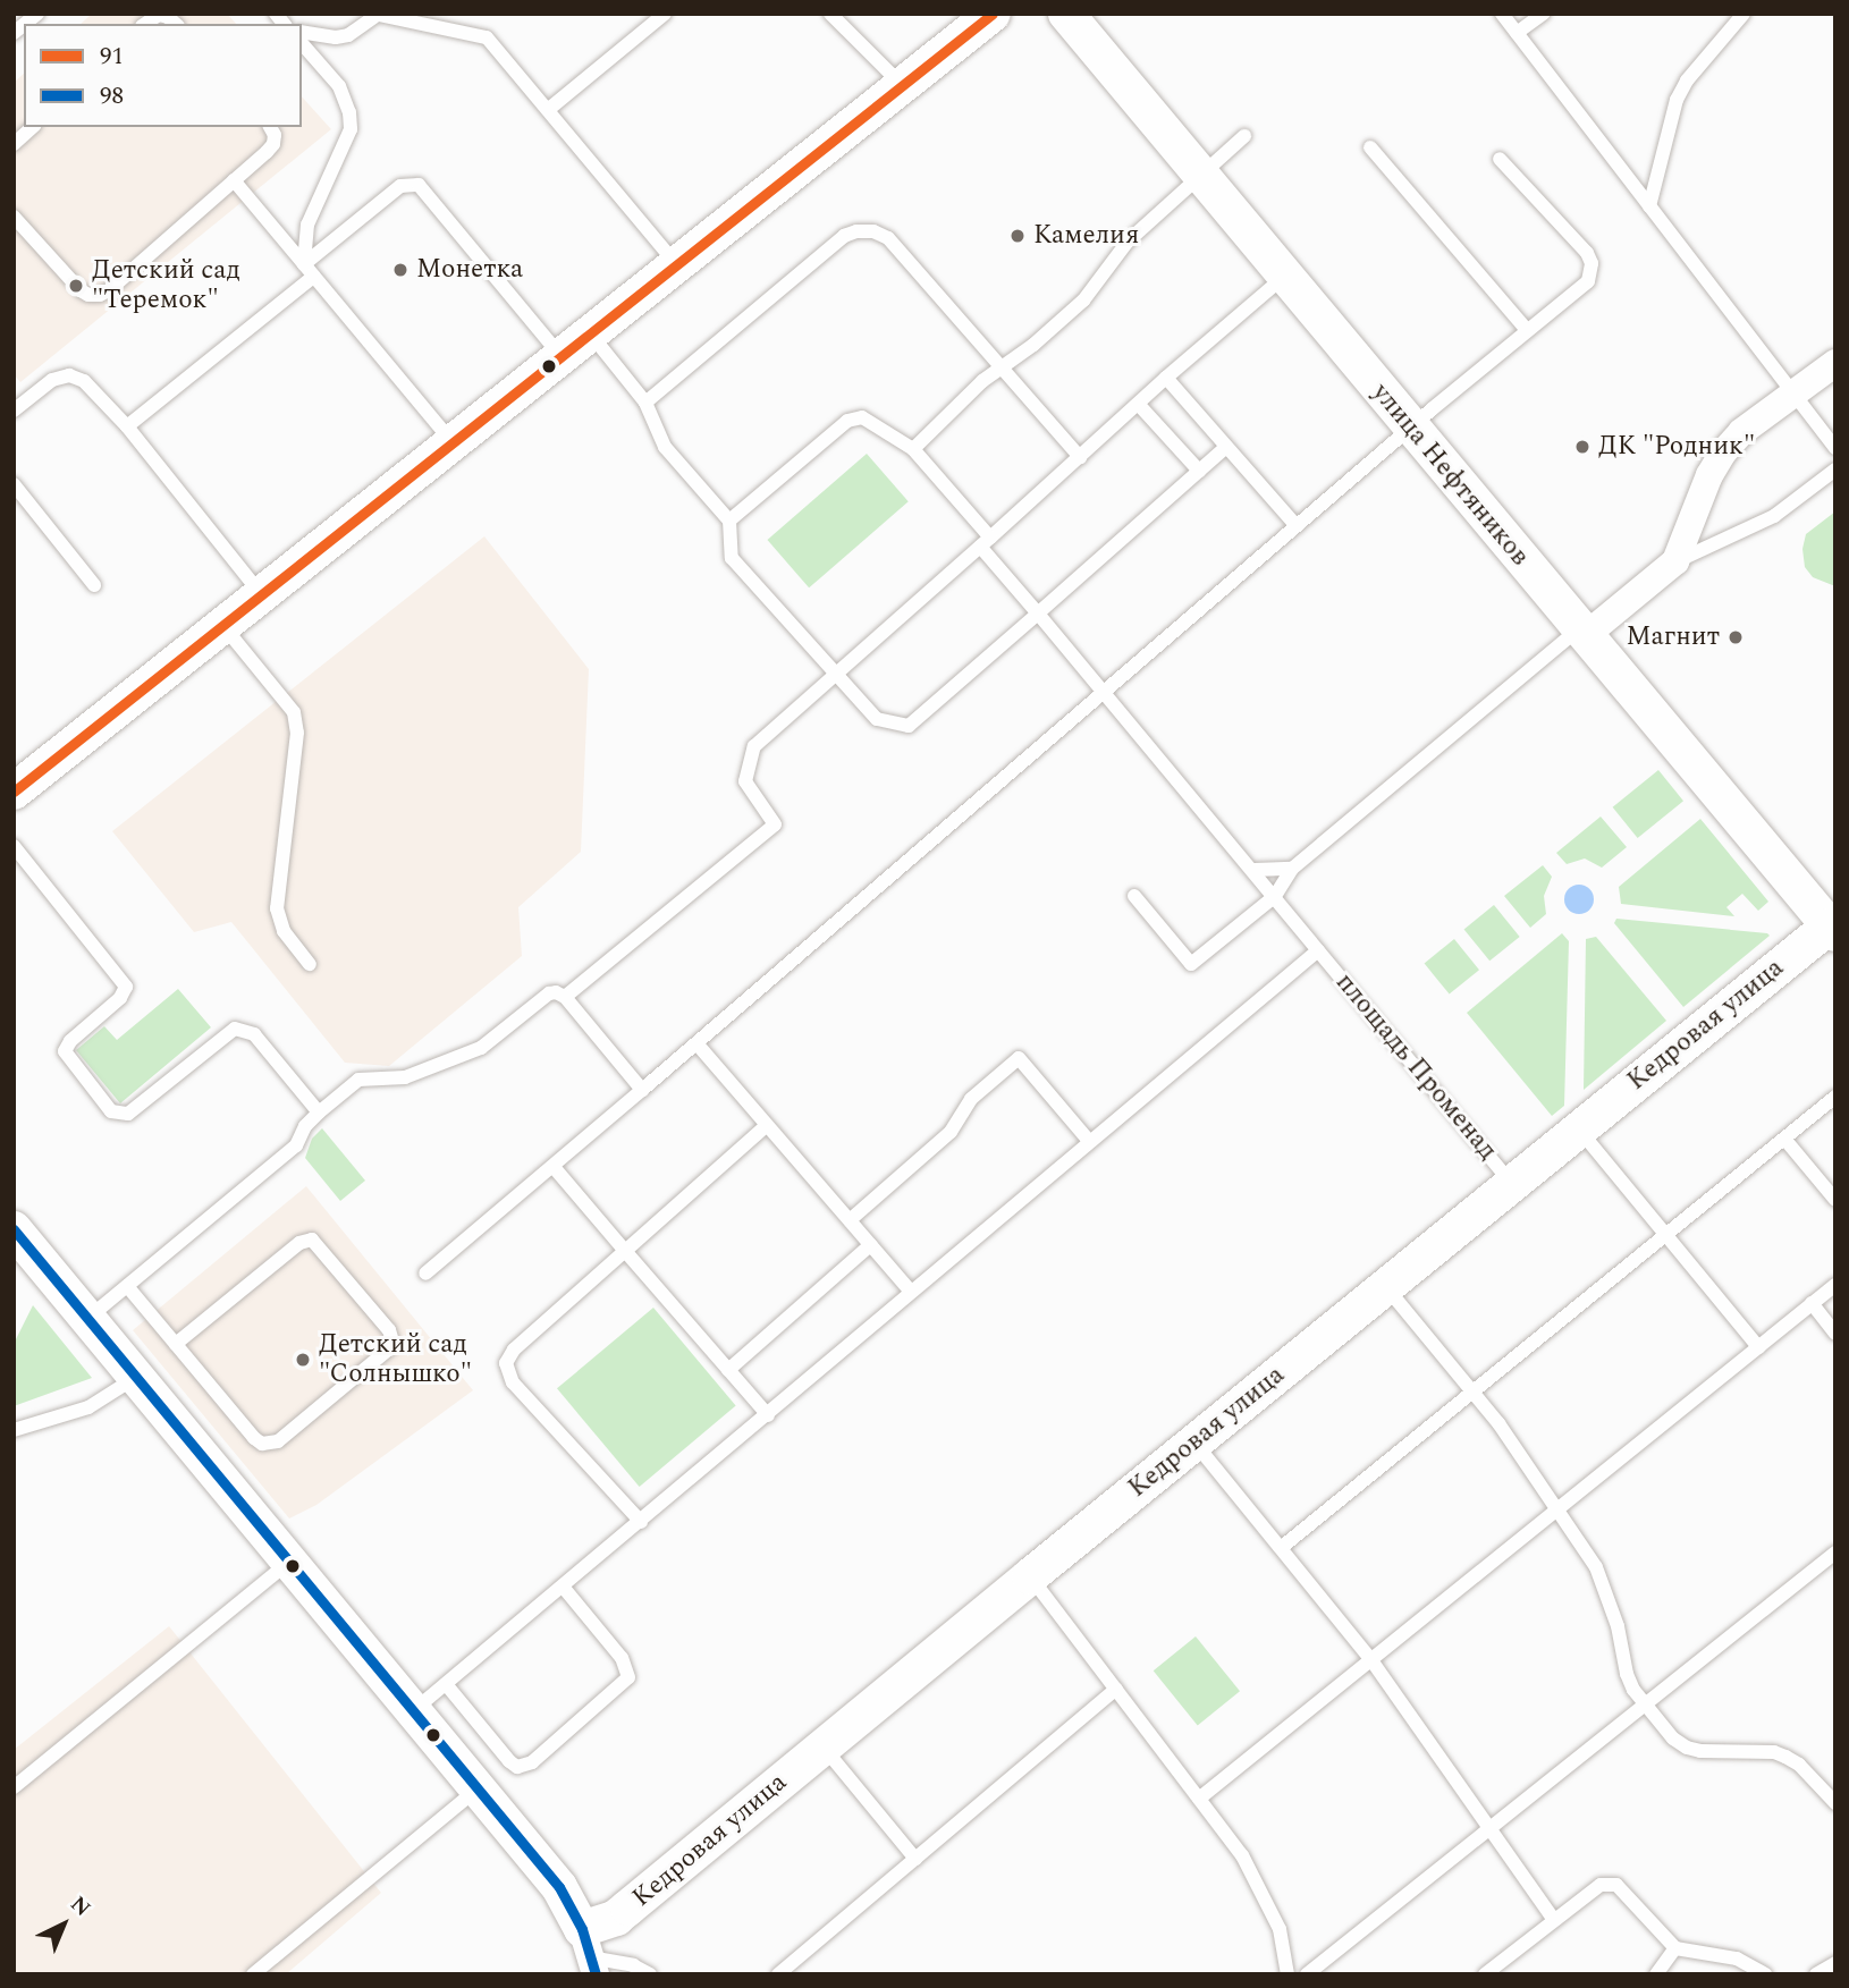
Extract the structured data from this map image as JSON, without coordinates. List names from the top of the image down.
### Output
{
  "streets": {
    "street": ["улица Нефтяников", "Кедровая улица"],
    "lane": ["площадь Променад"]
  },
  "crossings": [
    ["улица Нефтяников", "Кедровая улица"],
    ["Кедровая улица", "площадь Променад"]
  ],
  "places": [
    "Камелия",
    "Монетка",
    "Детский сад \"Теремок\"",
    "ДК \"Родник\"",
    "Магнит",
    "Детский сад \"Солнышко\""
  ],
  "lines": ["transit line 91", "transit line 98"],
  "legend": ["91", "98"],
  "north": "top right"
}
